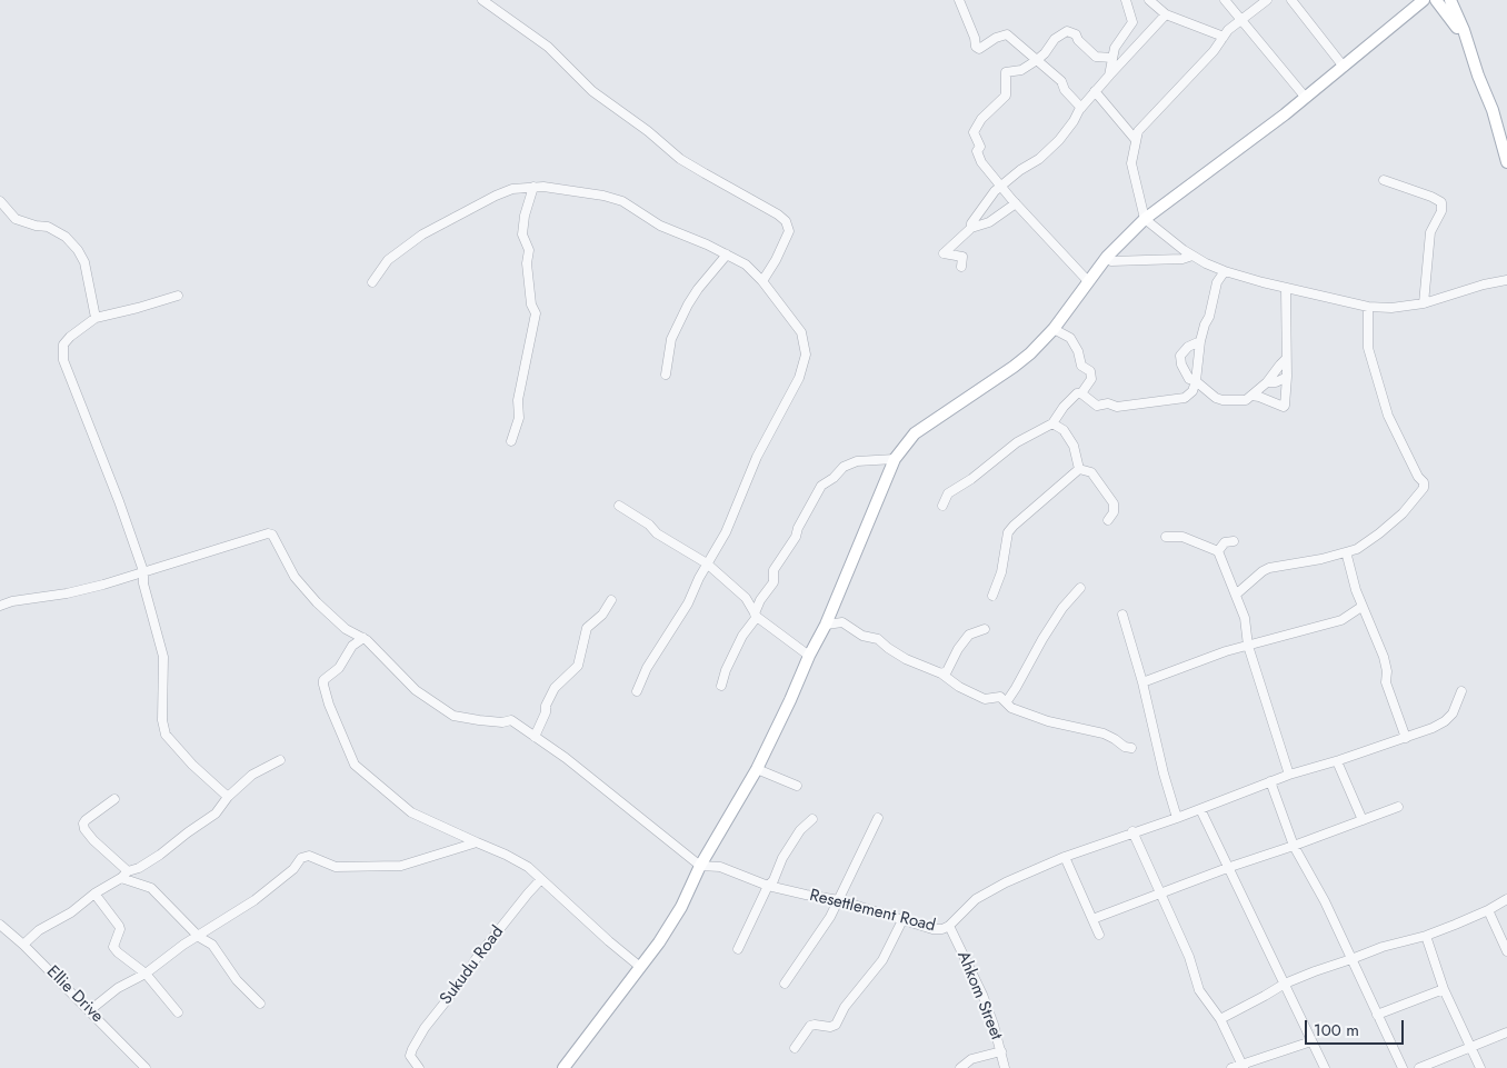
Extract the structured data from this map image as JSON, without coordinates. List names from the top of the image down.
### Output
{
  "streets": {
    "street": [
      "Resettlement Road",
      "Sukudu Road",
      "Ellie Drive",
      "Ahkom Street"
    ]
  },
  "crossings": [
    ["Resettlement Road", "Ahkom Street"]
  ],
  "scale_bar": "100 m"
}
